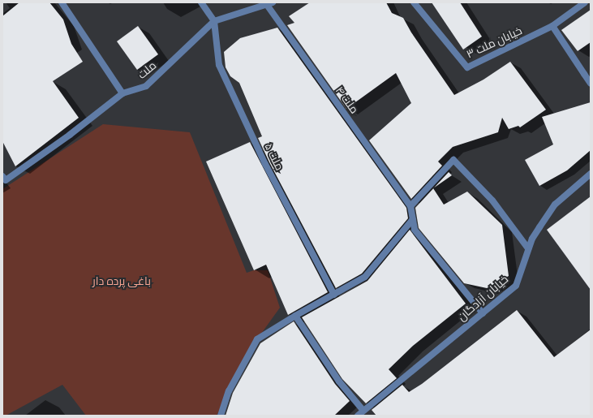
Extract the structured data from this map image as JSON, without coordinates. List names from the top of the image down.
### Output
{
  "streets": {
    "street": [
      "خیابان ملت ۳",
      "ملت",
      "ملت ۴",
      "ملت ۵",
      "خیابان آزادگان"
    ]
  },
  "crossings": [
    ["ملت", "ملت ۵"]
  ],
  "parks": ["باغی پرده دار"]
}
